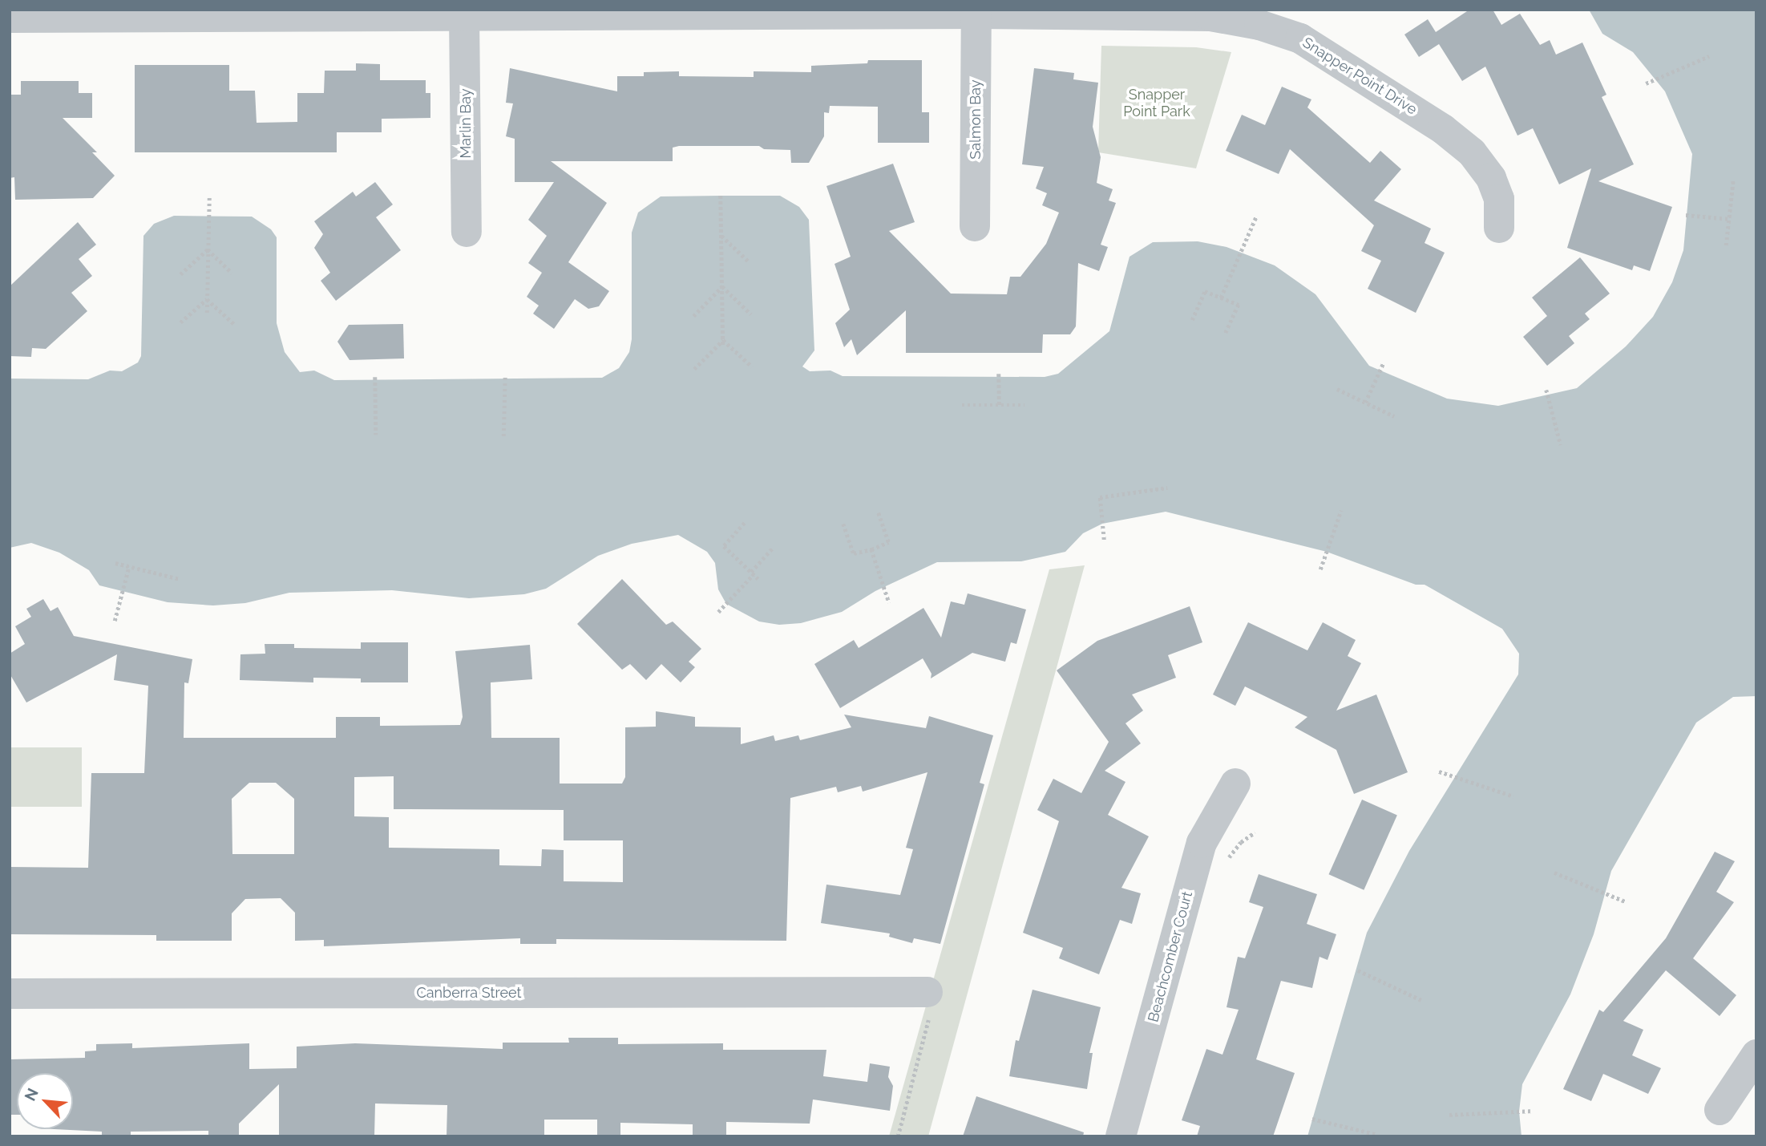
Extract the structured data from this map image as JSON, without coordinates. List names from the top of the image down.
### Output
{
  "streets": {
    "street": [
      "Snapper Point Drive",
      "Salmon Bay",
      "Marlin Bay",
      "Beachcomber Court",
      "Canberra Street"
    ]
  },
  "crossings": [
    ["Snapper Point Drive", "Salmon Bay"],
    ["Snapper Point Drive", "Marlin Bay"]
  ],
  "parks": ["Snapper Point Park"],
  "north": "top left"
}
